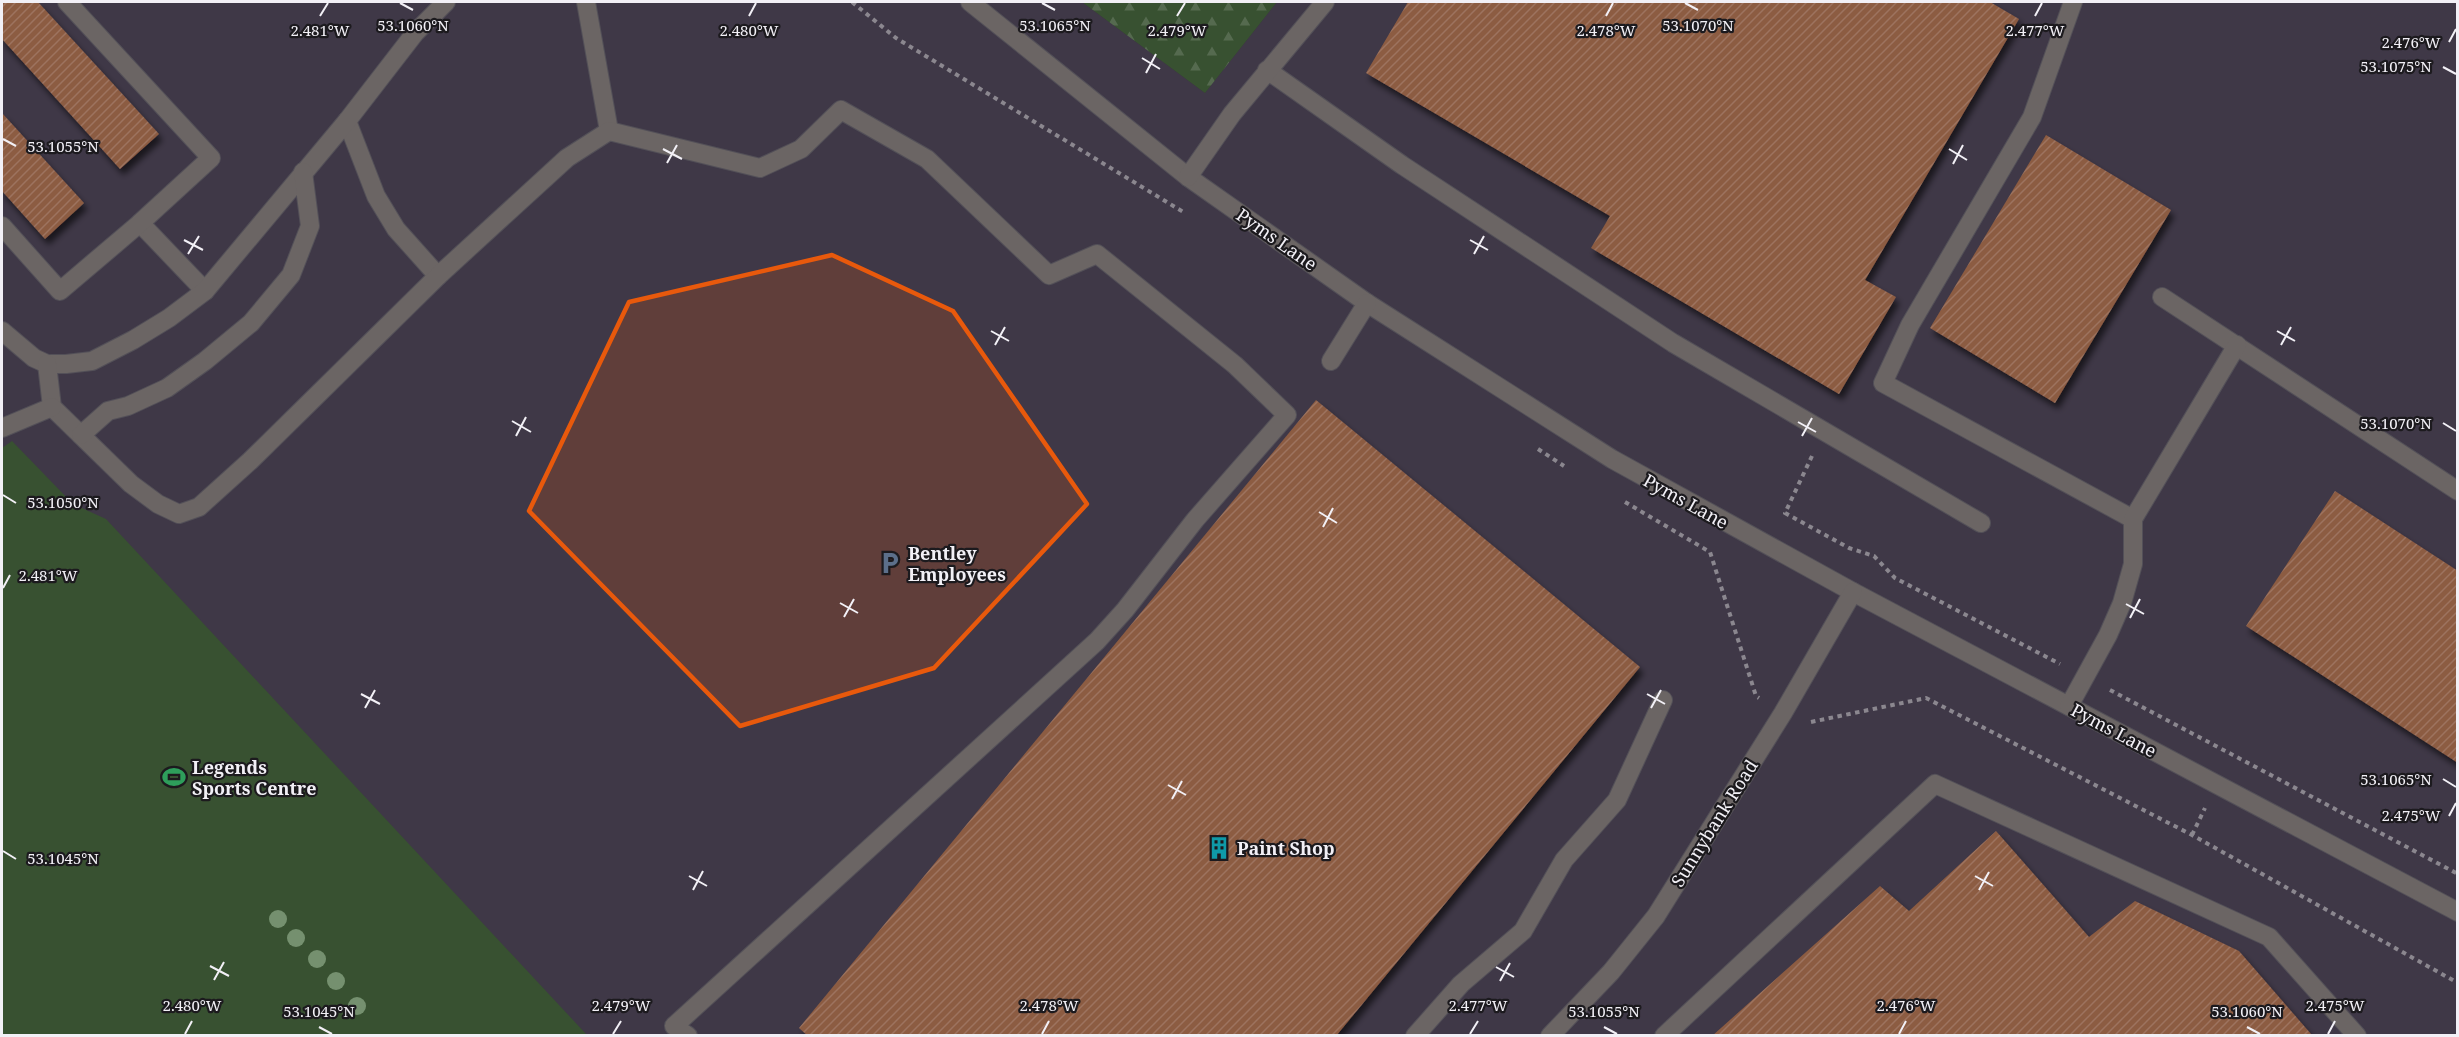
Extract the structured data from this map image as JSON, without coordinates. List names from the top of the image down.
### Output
{
  "streets": {
    "lane": ["Pyms Lane", "Sunnybank Road"]
  },
  "crossings": [
    ["Pyms Lane", "Sunnybank Road"]
  ],
  "places": {
    "parking": ["Bentley Employees"],
    "sports": ["Legends Sports Centre"],
    "building": ["Paint Shop"]
  },
  "coordinates": [
    "53.1060°N",
    "53.1065°N",
    "53.1070°N",
    "2.481°W",
    "2.480°W",
    "2.479°W",
    "2.478°W",
    "2.477°W",
    "2.476°W",
    "53.1075°N",
    "53.1055°N",
    "53.1050°N",
    "2.475°W",
    "53.1045°N"
  ]
}
